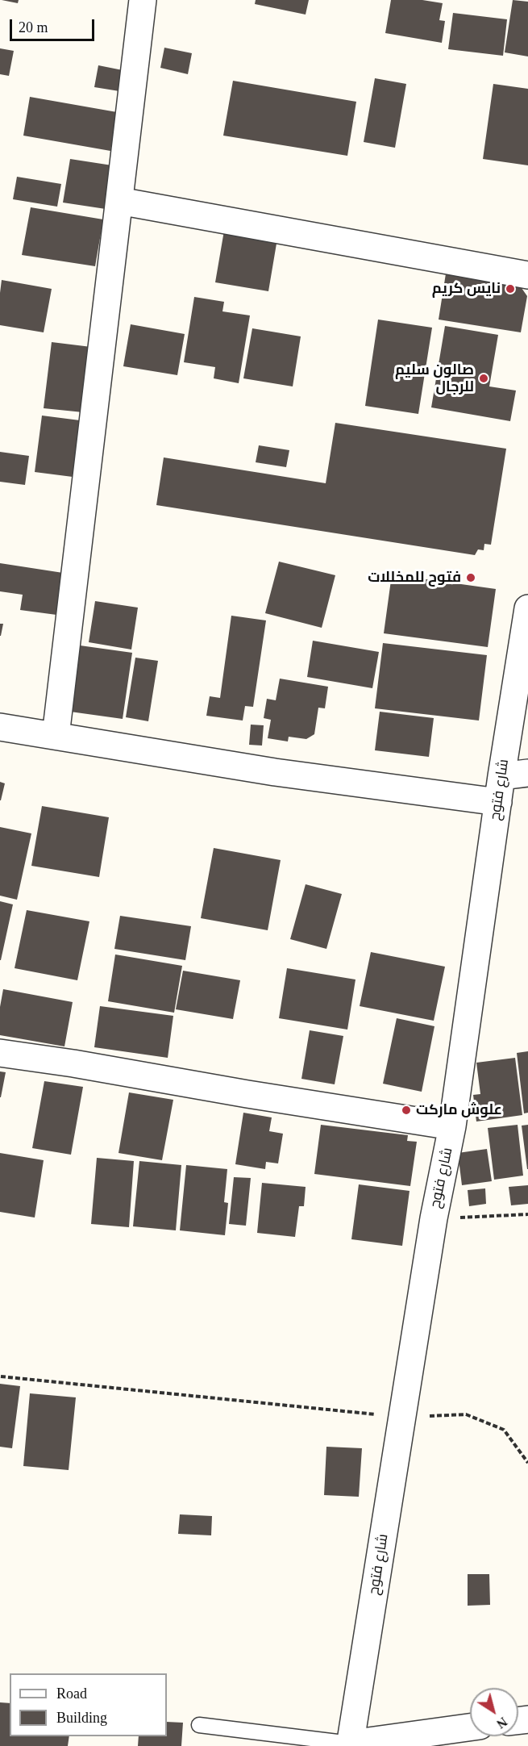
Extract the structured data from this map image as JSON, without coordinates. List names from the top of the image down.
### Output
{
  "streets": {
    "street": ["شارع فتوح"]
  },
  "places": [
    "نايس كريم",
    "صالون سليم للرجال",
    "فتوح للمخللات",
    "علوش ماركت"
  ],
  "legend": ["Road", "Building"],
  "scale_bar": "20 m",
  "north": "bottom right"
}
